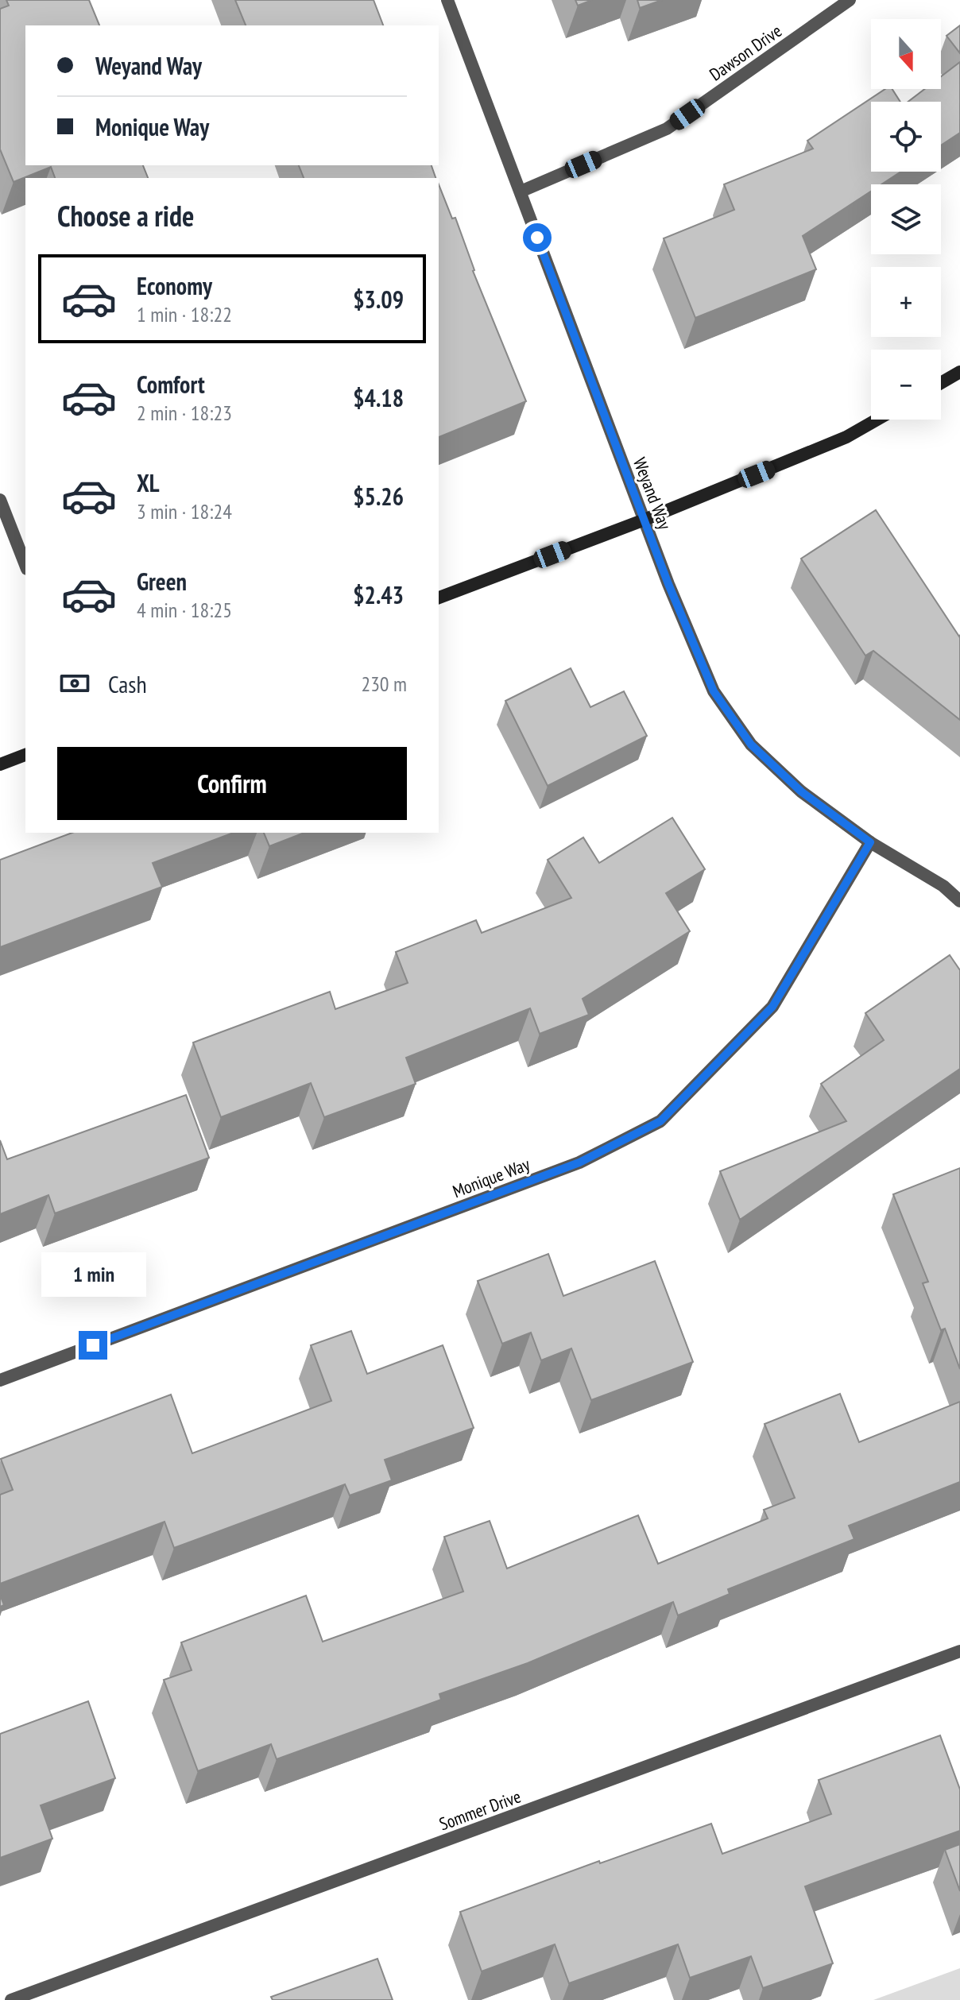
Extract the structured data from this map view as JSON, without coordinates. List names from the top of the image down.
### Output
{
  "streets": {
    "street": [
      "Dawson Drive",
      "Weyand Way",
      "Monique Way",
      "Sommer Drive"
    ]
  },
  "crossings": [
    ["Dawson Drive", "Weyand Way"],
    ["Weyand Way", "Monique Way"]
  ],
  "north": "bottom",
  "page": {
    "map_buttons": ["+", "−"],
    "banner": ["Weyand Way", "Monique Way"],
    "heading": "Choose a ride",
    "list": [
      {
        "name": "Economy",
        "note": "1 min · 18:22",
        "value": "$3.09"
      },
      {
        "name": "Comfort",
        "note": "2 min · 18:23",
        "value": "$4.18"
      },
      {
        "name": "XL",
        "note": "3 min · 18:24",
        "value": "$5.26"
      },
      {
        "name": "Green",
        "note": "4 min · 18:25",
        "value": "$2.43"
      }
    ],
    "pay": ["Cash", "230 m"],
    "buttons": "Confirm",
    "bubble": "1 min"
  }
}
